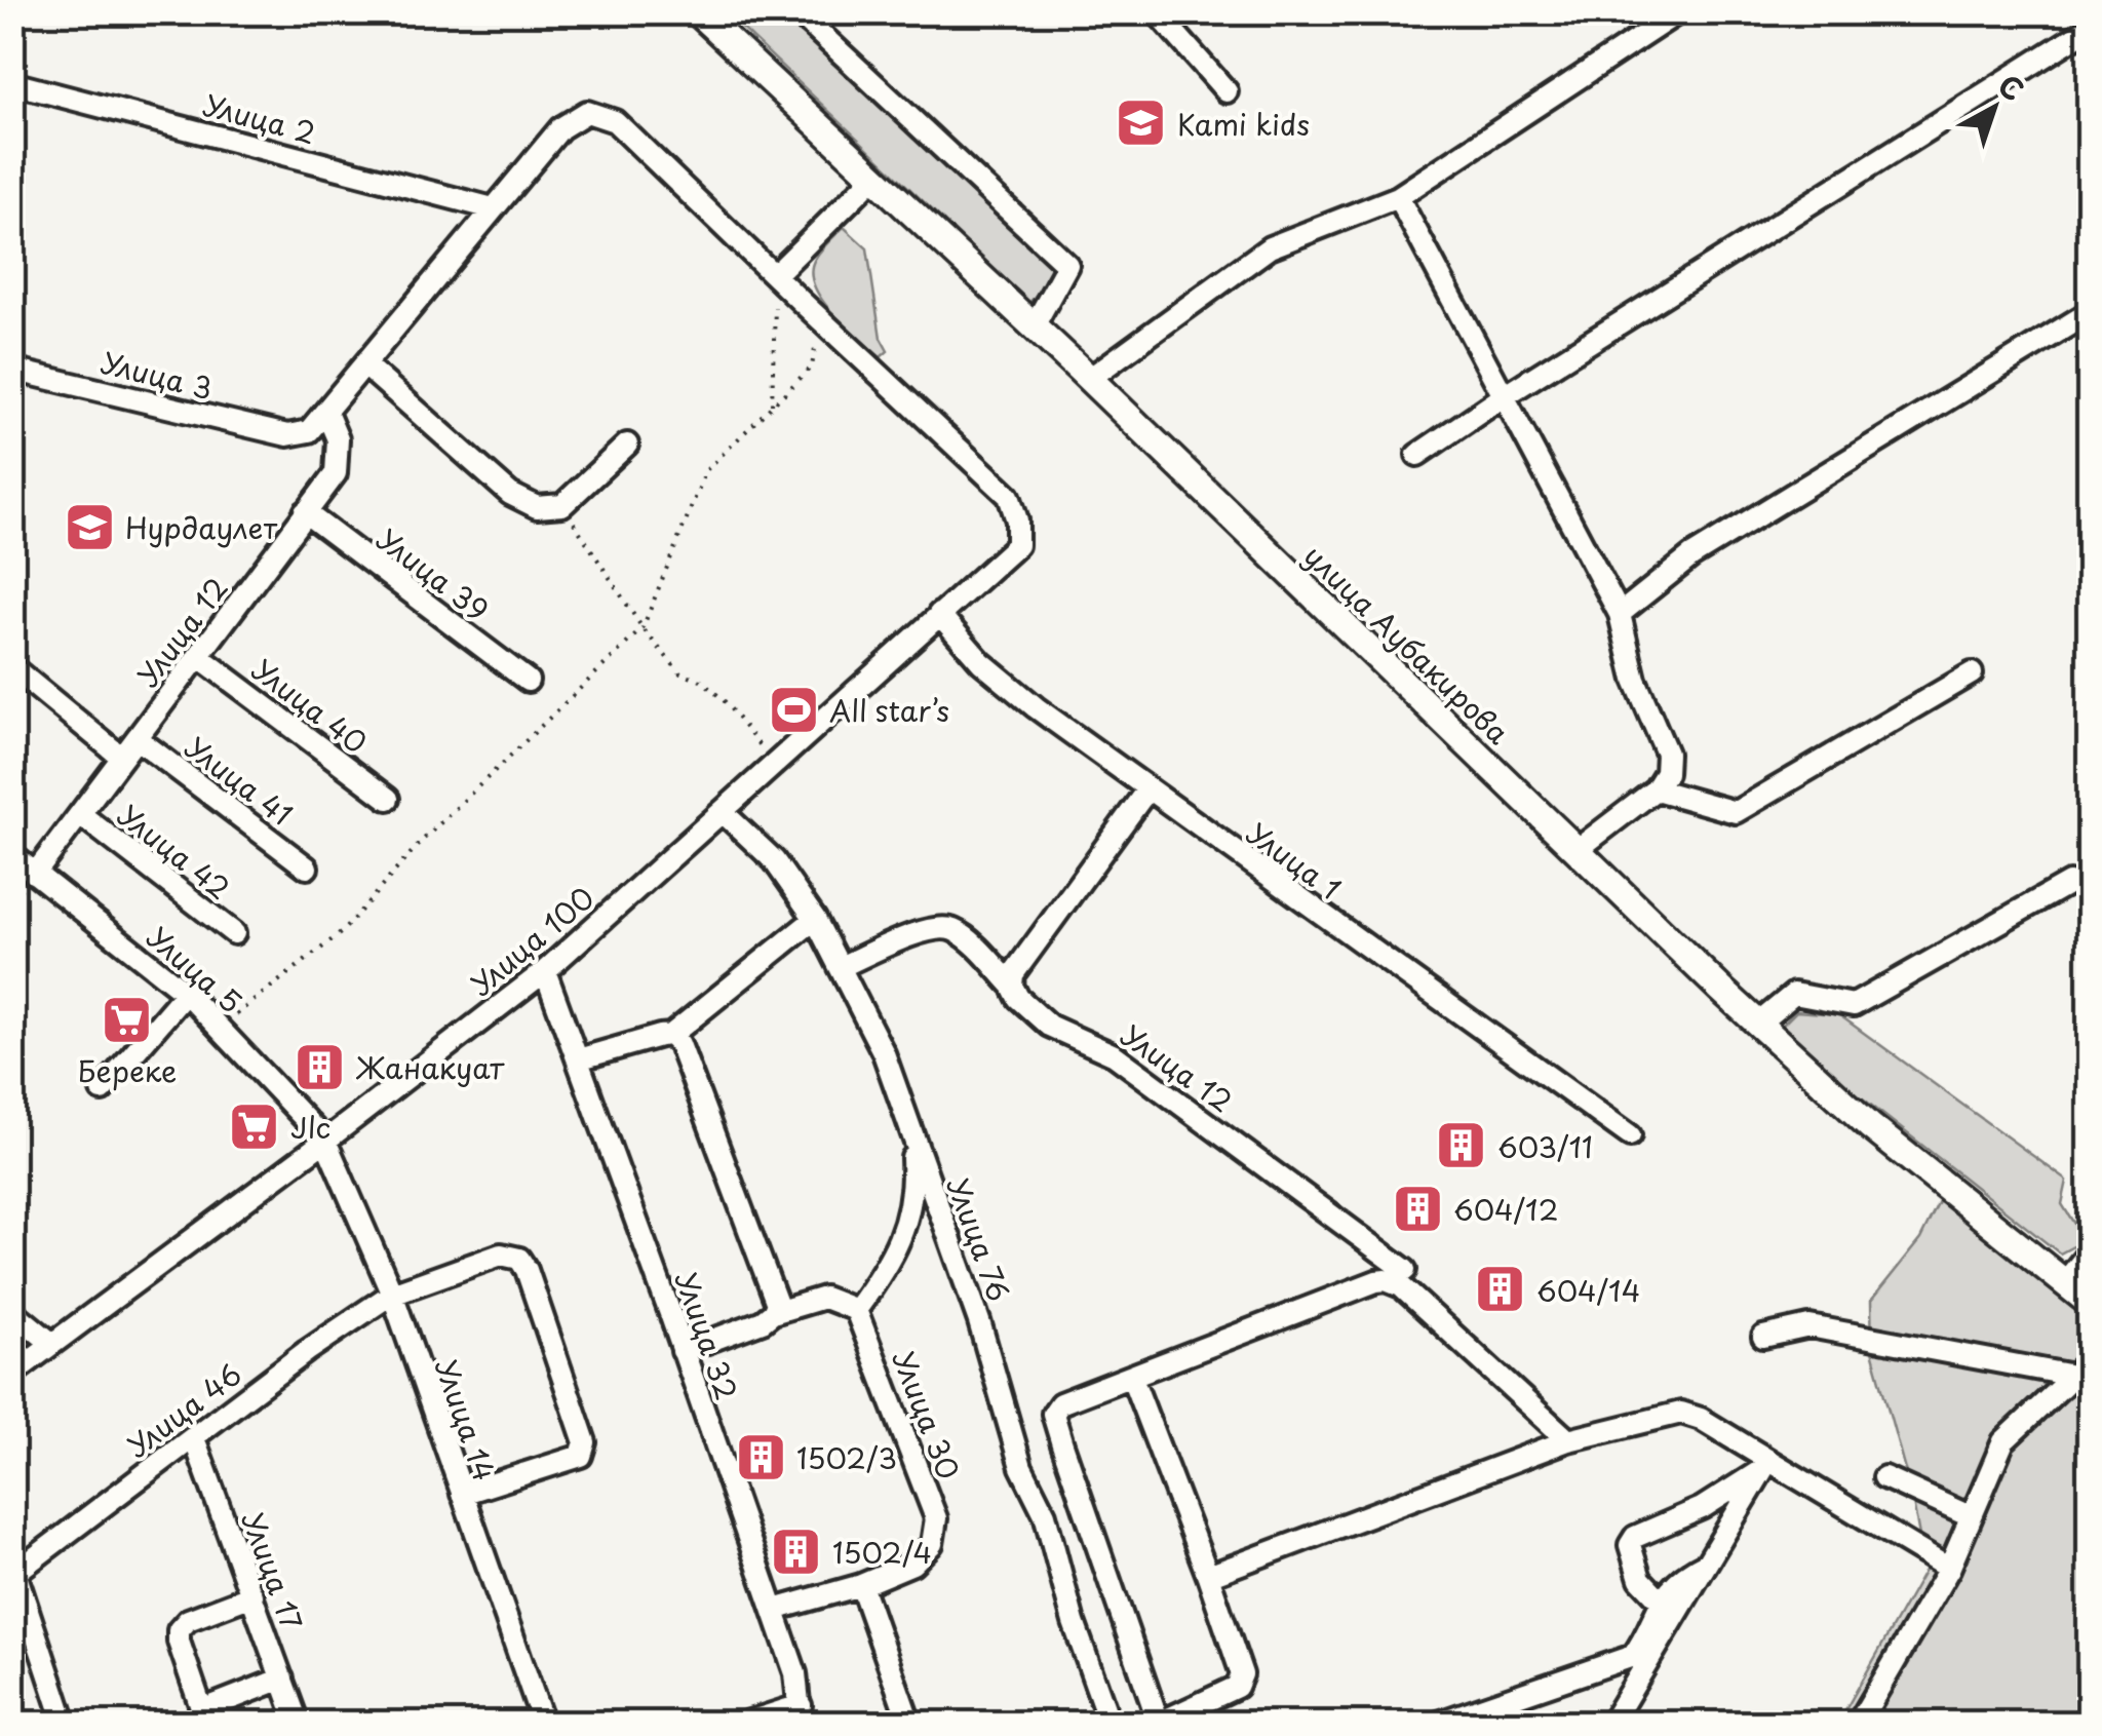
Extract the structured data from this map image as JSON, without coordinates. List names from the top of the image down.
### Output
{
  "streets": {
    "main road": ["улица Аубакирова"],
    "street": [
      "Улица 2",
      "Улица 3",
      "Улица 39",
      "Улица 12",
      "Улица 40",
      "Улица 41",
      "Улица 42",
      "Улица 1",
      "Улица 100",
      "Улица 5",
      "Улица 76",
      "Улица 32",
      "Улица 46",
      "Улица 30",
      "Улица 14",
      "Улица 17"
    ]
  },
  "crossings": [
    ["Улица 3", "Улица 12"],
    ["Улица 39", "Улица 12"],
    ["Улица 12", "Улица 40"],
    ["Улица 12", "Улица 41"],
    ["Улица 12", "Улица 42"],
    ["Улица 12", "Улица 5"],
    ["Улица 12", "Улица 76"],
    ["Улица 1", "Улица 100"],
    ["Улица 100", "Улица 5"],
    ["Улица 100", "Улица 76"],
    ["Улица 100", "Улица 32"],
    ["Улица 100", "Улица 14"],
    ["Улица 5", "Улица 14"],
    ["Улица 32", "Улица 30"],
    ["Улица 46", "Улица 14"],
    ["Улица 46", "Улица 17"]
  ],
  "places": {
    "school or university": ["Kami kids", "Нурдаулет"],
    "sports": ["All star’s"],
    "supermarket": ["Береке", "Jlc"],
    "building": [
      "Жанакуат",
      "603/11",
      "604/12",
      "604/14",
      "1502/3",
      "1502/4"
    ]
  },
  "north": "top right"
}
